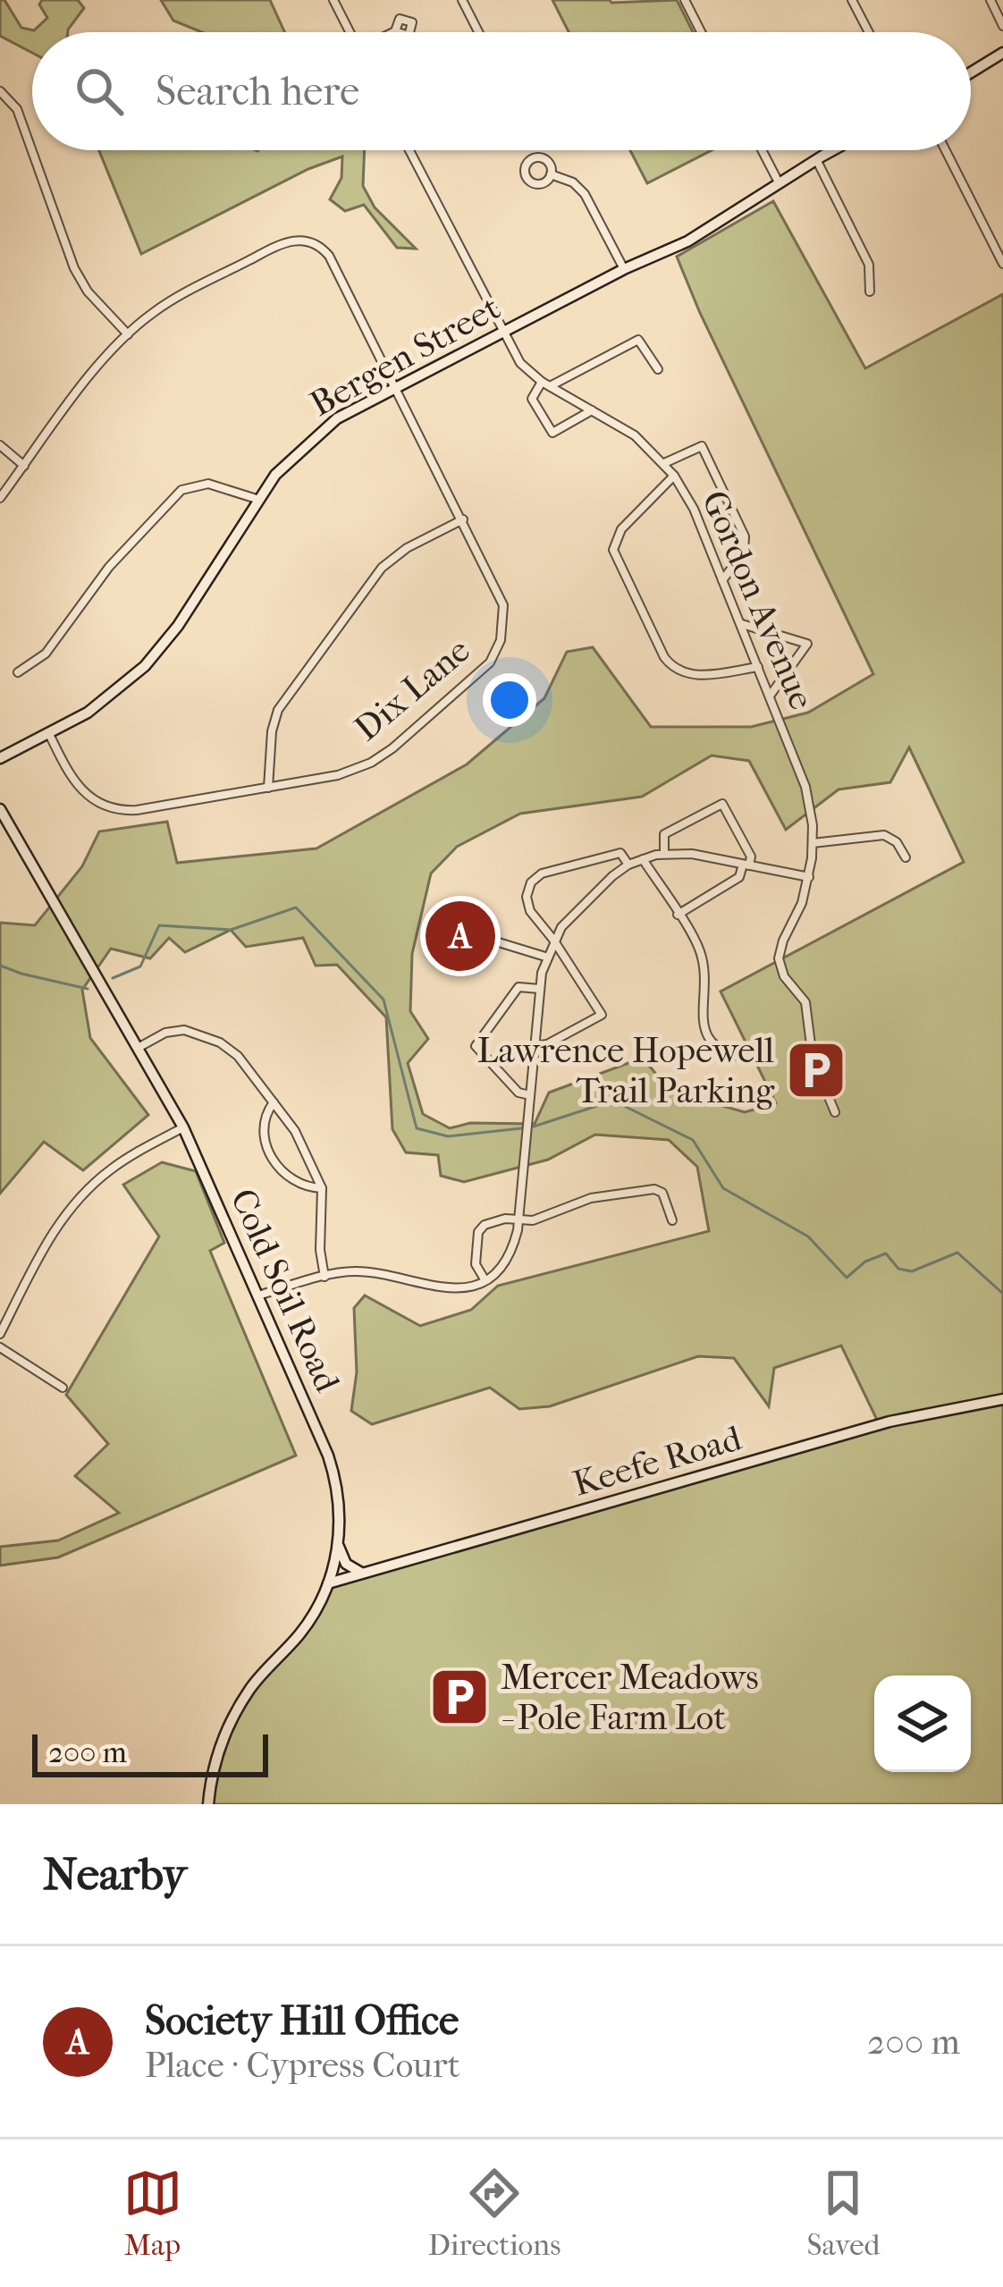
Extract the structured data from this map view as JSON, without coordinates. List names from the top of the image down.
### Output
{
  "streets": {
    "street": [
      "Bergen Street",
      "Gordon Avenue",
      "Dix Lane",
      "Cold Soil Road",
      "Keefe Road"
    ]
  },
  "crossings": [
    ["Bergen Street", "Gordon Avenue"],
    ["Bergen Street", "Dix Lane"],
    ["Cold Soil Road", "Keefe Road"]
  ],
  "places": {
    "parking": ["Lawrence Hopewell Trail Parking", "Mercer Meadows - Pole Farm Lot"]
  },
  "scale_bar": "200 m",
  "page": {
    "search": "Search here",
    "pins": "A",
    "scale": "200 m",
    "heading": "Nearby",
    "list": [
      {
        "mark": "A",
        "name": "Society Hill Office",
        "note": "Place · Cypress Court",
        "value": "200 m"
      }
    ],
    "nav": ["Map", "Directions", "Saved"]
  }
}
